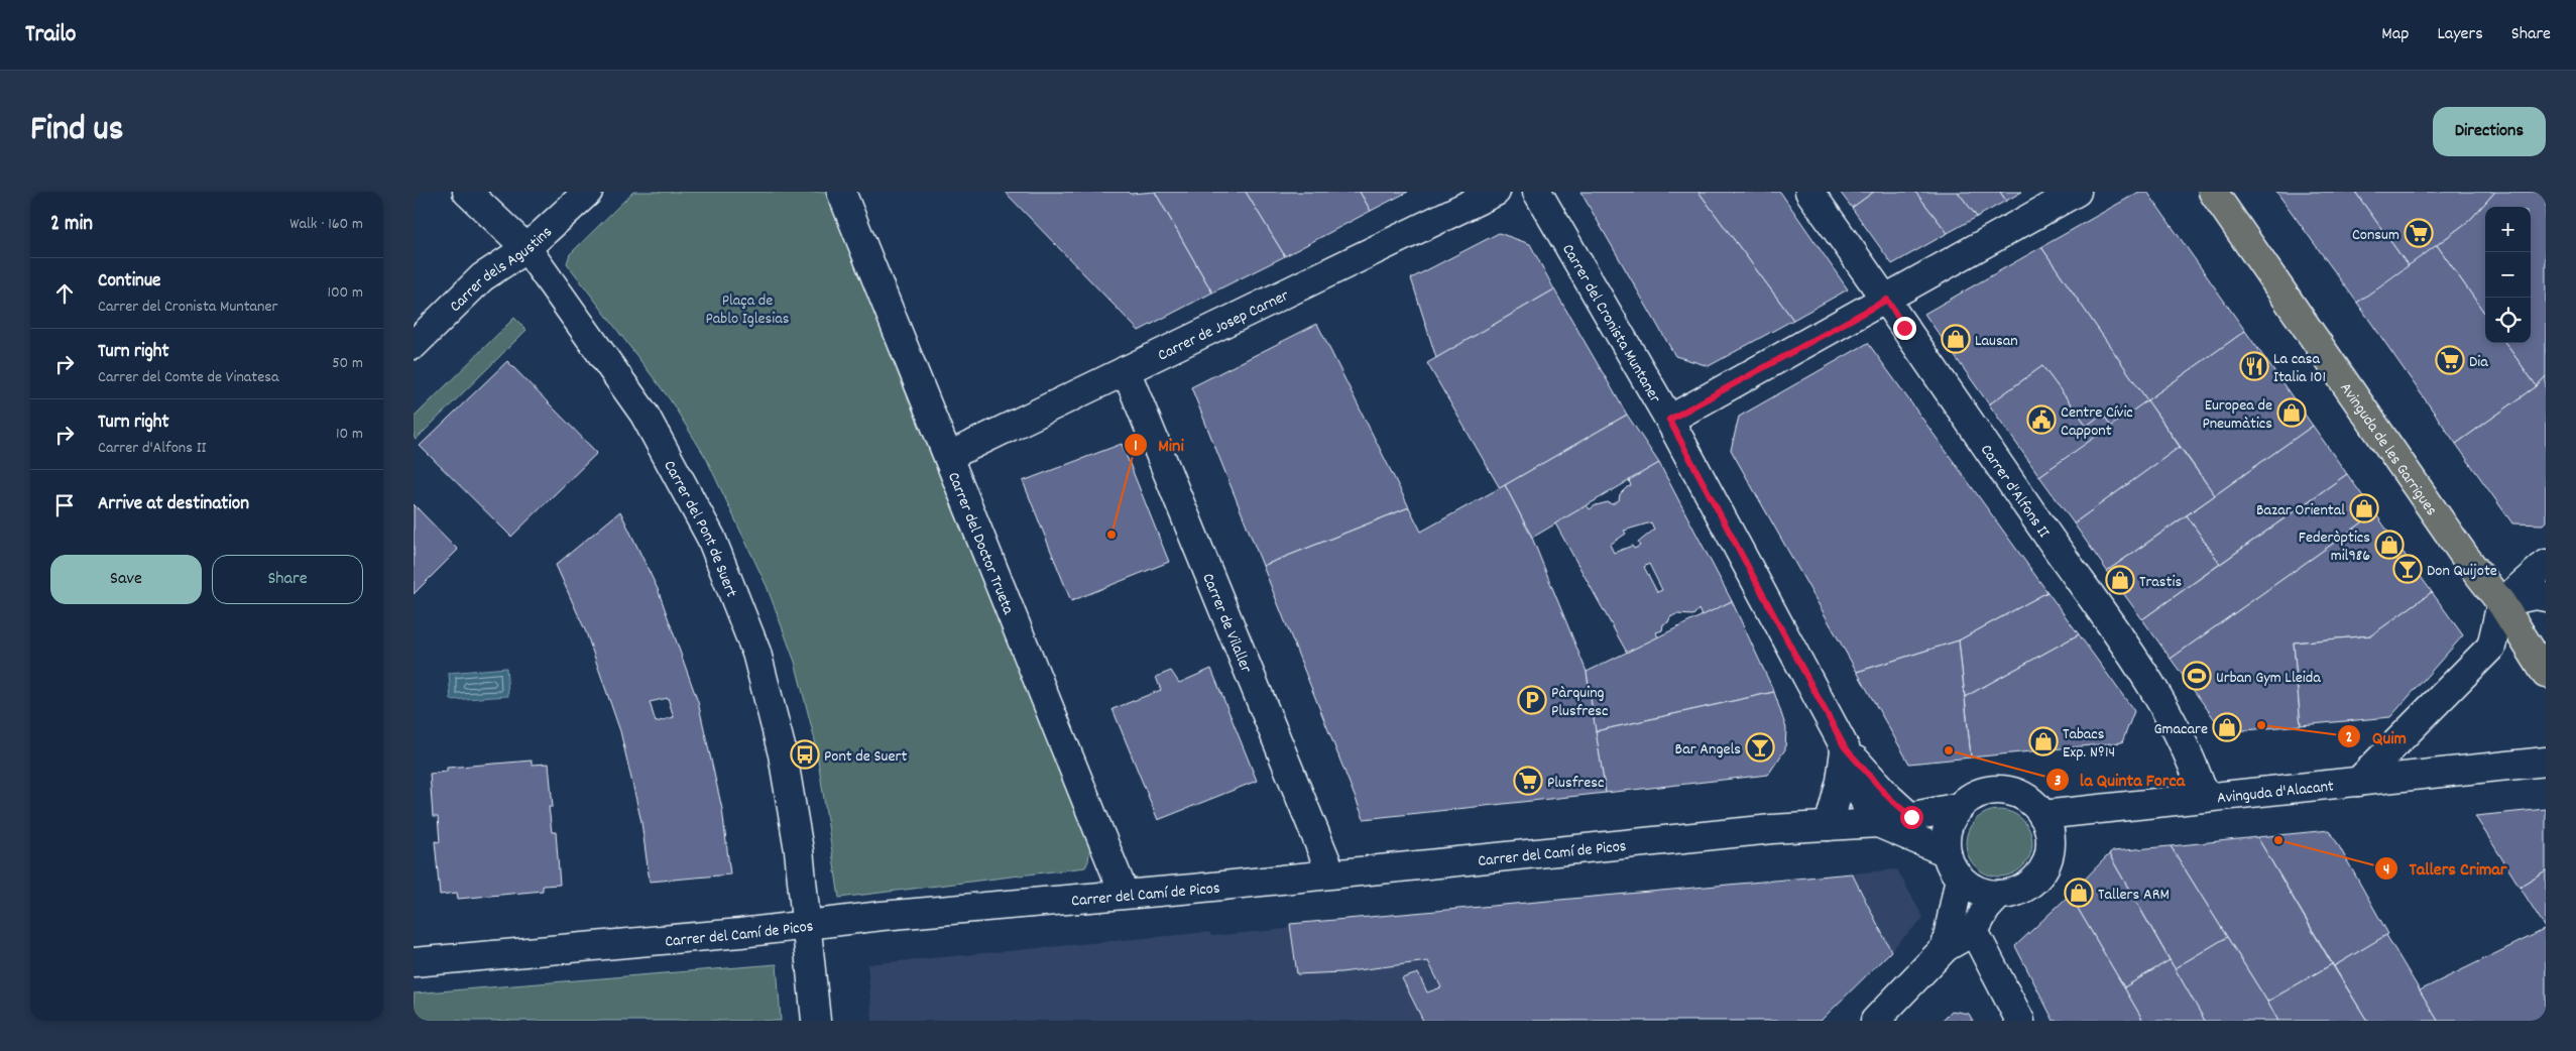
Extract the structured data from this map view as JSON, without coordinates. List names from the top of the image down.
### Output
{
  "streets": {
    "main road": ["Avinguda de les Garrigues"],
    "street": [
      "Carrer dels Agustins",
      "Carrer del Cronista Muntaner",
      "Carrer de Josep Carner",
      "Carrer d'Alfons II",
      "Carrer del Pont de Suert",
      "Carrer del Doctor Trueta",
      "Carrer de Vilaller",
      "Avinguda d'Alacant",
      "Carrer del Camí de Picos"
    ]
  },
  "crossings": [
    ["Carrer dels Agustins", "Carrer del Pont de Suert"],
    ["Carrer del Cronista Muntaner", "Carrer del Camí de Picos"],
    ["Carrer de Josep Carner", "Carrer del Doctor Trueta"],
    ["Carrer de Josep Carner", "Carrer de Vilaller"],
    ["Avinguda de les Garrigues", "Avinguda d'Alacant"],
    ["Carrer d'Alfons II", "Avinguda d'Alacant"],
    ["Carrer del Pont de Suert", "Carrer del Camí de Picos"],
    ["Carrer del Doctor Trueta", "Carrer del Camí de Picos"],
    ["Carrer de Vilaller", "Carrer del Camí de Picos"],
    ["Avinguda d'Alacant", "Carrer del Camí de Picos"]
  ],
  "parks": ["Plaça de Pablo Iglesias"],
  "places": {
    "supermarket": ["Consum", "Dia", "Plusfresc"],
    "shop": [
      "Lausan",
      "Europea de Pneumàtics",
      "Bazar Oriental",
      "Federòptics mil986",
      "Trastis",
      "Gmacare",
      "Tabacs Exp. Nº14",
      "Tallers ARM"
    ],
    "restaurant": ["La casa Italia 101"],
    "public building": ["Centre Cívic Cappont"],
    "other": [
      "Mini",
      "Quim",
      "la Quinta Forca",
      "Tallers Crimar"
    ],
    "bar": ["Don Quijote", "Bar Angels"],
    "sports": ["Urban Gym Lleida"],
    "parking": ["Pàrquing Plusfresc"],
    "bus stop": ["Pont de Suert"]
  },
  "page": {
    "header": "Trailo",
    "nav": ["Map", "Layers", "Share"],
    "title": "Find us",
    "buttons": [
      "Directions",
      ["Save", "Share"]
    ],
    "heading": ["2 min", "Walk · 160 m"],
    "map_buttons": ["+", "−"],
    "list": [
      ["Continue", "Carrer del Cronista Muntaner", "100 m"],
      ["Turn right", "Carrer del Comte de Vinatesa", "50 m"],
      ["Turn right", "Carrer d'Alfons II", "10 m"],
      "Arrive at destination"
    ]
  }
}
